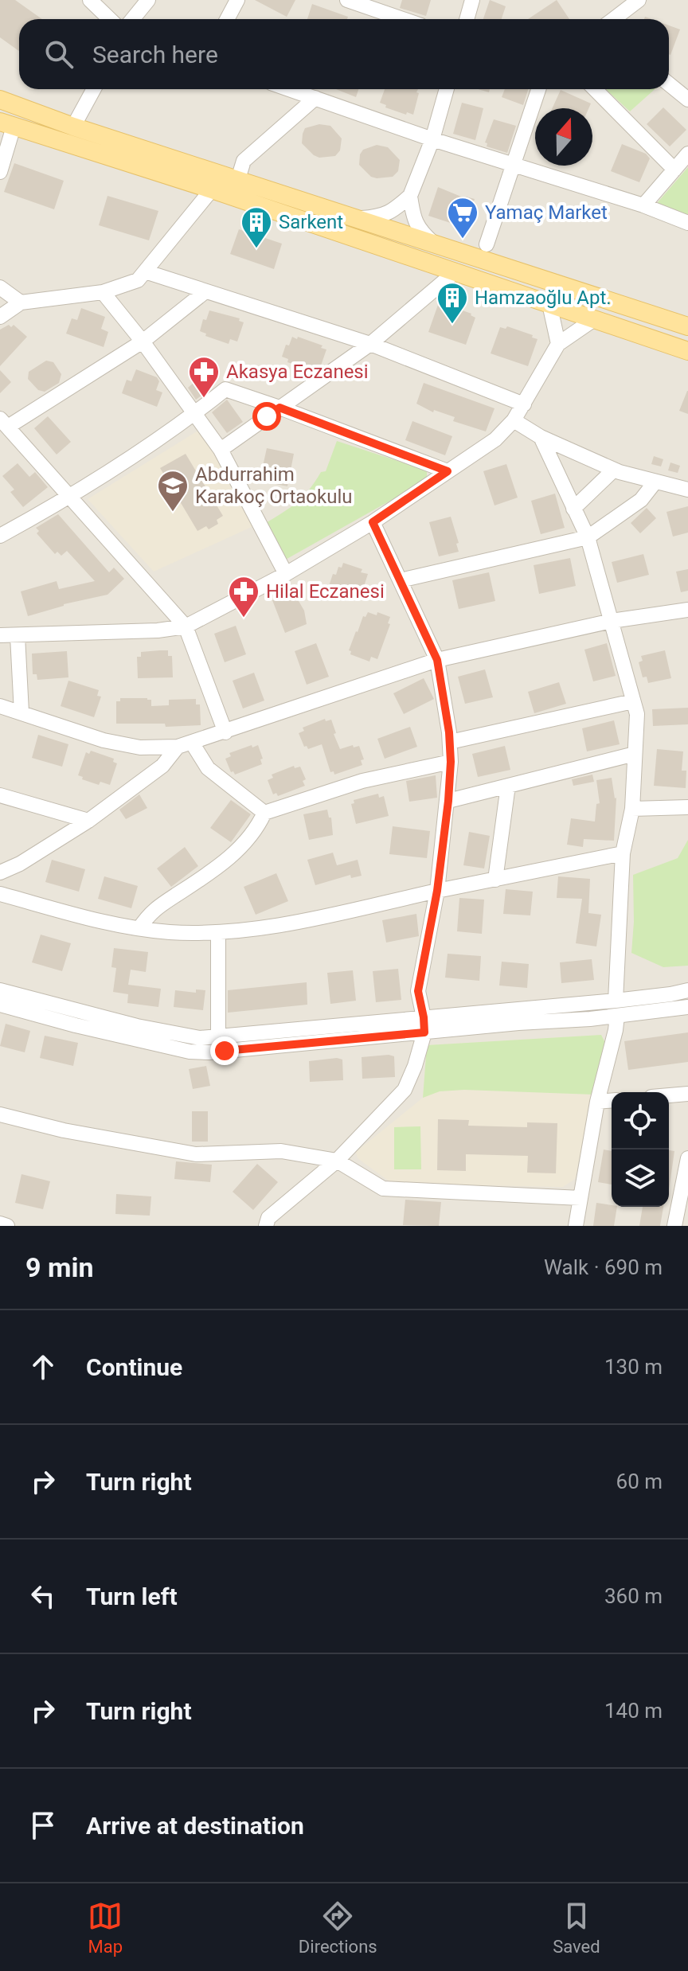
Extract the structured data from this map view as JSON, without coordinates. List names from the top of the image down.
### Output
{
  "places": {
    "supermarket": ["Yamaç Market"],
    "building": ["Sarkent", "Hamzaoğlu Apt."],
    "pharmacy": ["Akasya Eczanesi", "Hilal Eczanesi"],
    "school or university": ["Abdurrahim Karakoç Ortaokulu"]
  },
  "north": "top",
  "page": {
    "search": "Search here",
    "heading": ["9 min", "Walk · 690 m"],
    "list": [
      ["Continue", "130 m"],
      ["Turn right", "60 m"],
      ["Turn left", "360 m"],
      ["Turn right", "140 m"],
      "Arrive at destination"
    ],
    "nav": ["Map", "Directions", "Saved"]
  }
}
